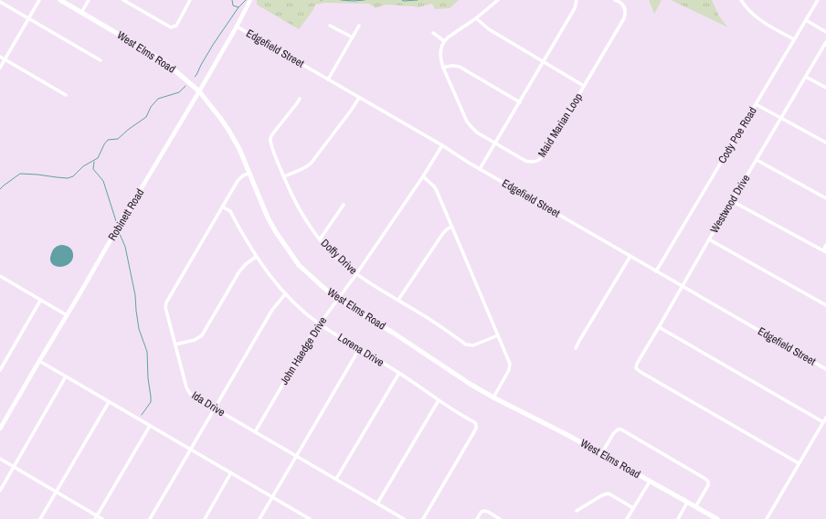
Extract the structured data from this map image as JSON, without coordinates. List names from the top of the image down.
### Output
{
  "streets": {
    "main road": ["West Elms Road"],
    "street": [
      "Edgefield Street",
      "Maid Marian Loop",
      "Cody Poe Road",
      "Westwood Drive",
      "Robinett Road",
      "Doffy Drive",
      "Lorena Drive",
      "John Haedge Drive",
      "Ida Drive"
    ]
  },
  "crossings": [
    ["Edgefield Street", "Cody Poe Road"],
    ["Edgefield Street", "Westwood Drive"],
    ["Edgefield Street", "Robinett Road"],
    ["Edgefield Street", "John Haedge Drive"],
    ["West Elms Road", "Robinett Road"],
    ["West Elms Road", "John Haedge Drive"],
    ["West Elms Road", "Ida Drive"],
    ["Doffy Drive", "John Haedge Drive"],
    ["Lorena Drive", "John Haedge Drive"],
    ["Lorena Drive", "Ida Drive"],
    ["John Haedge Drive", "Ida Drive"]
  ]
}
